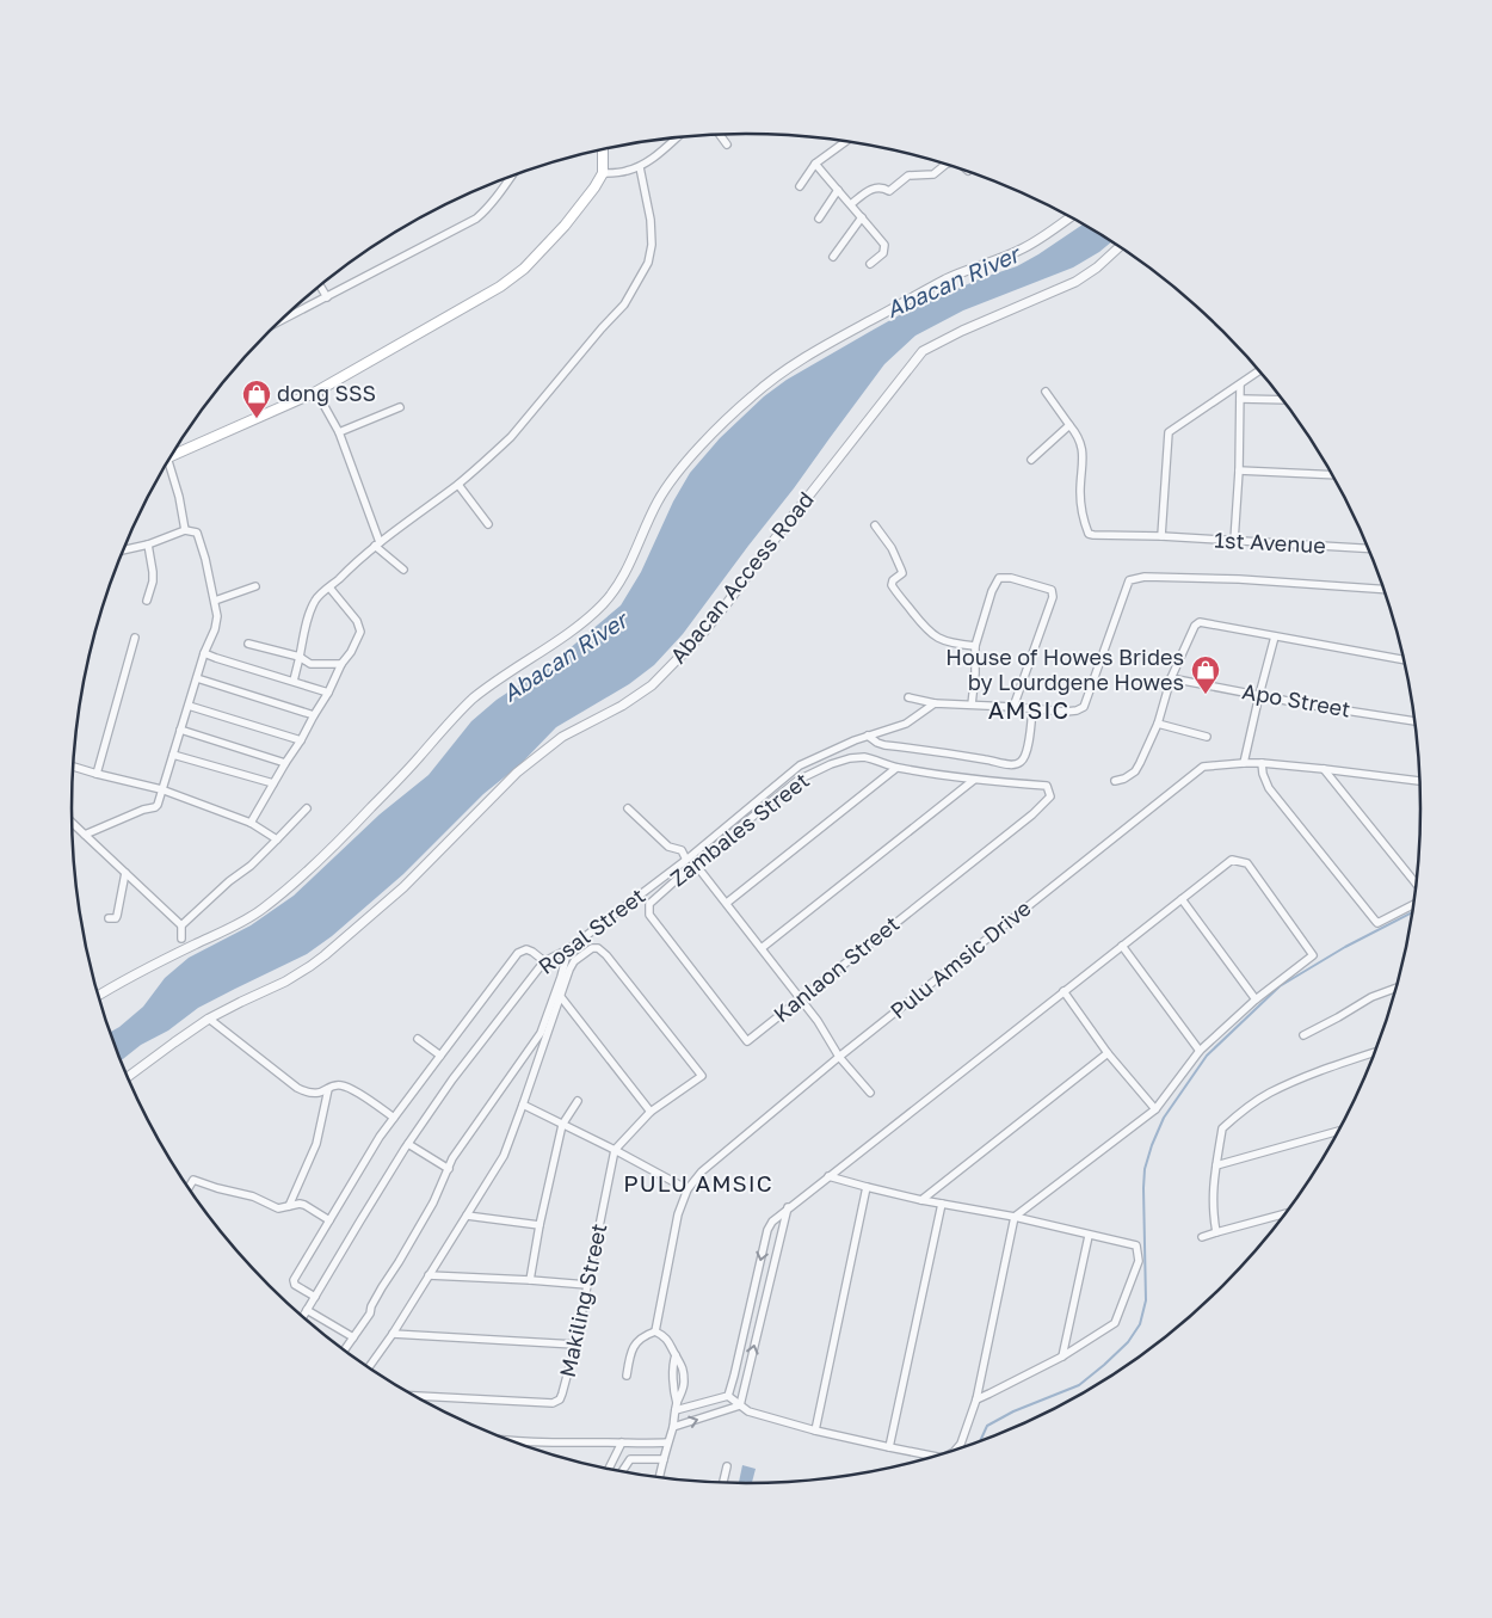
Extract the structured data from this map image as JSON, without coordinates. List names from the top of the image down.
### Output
{
  "streets": {
    "street": [
      "1st Avenue",
      "Abacan Access Road",
      "Apo Street",
      "Zambales Street",
      "Rosal Street",
      "Pulu Amsic Drive",
      "Kanlaon Street",
      "Makiling Street"
    ]
  },
  "crossings": [
    ["Zambales Street", "Kanlaon Street"]
  ],
  "districts": ["AMSIC", "PULU AMSIC"],
  "water": ["Abacan River"],
  "places": {
    "shop": ["dong SSS", "House of Howes Brides by Lourdgene Howes"]
  }
}
